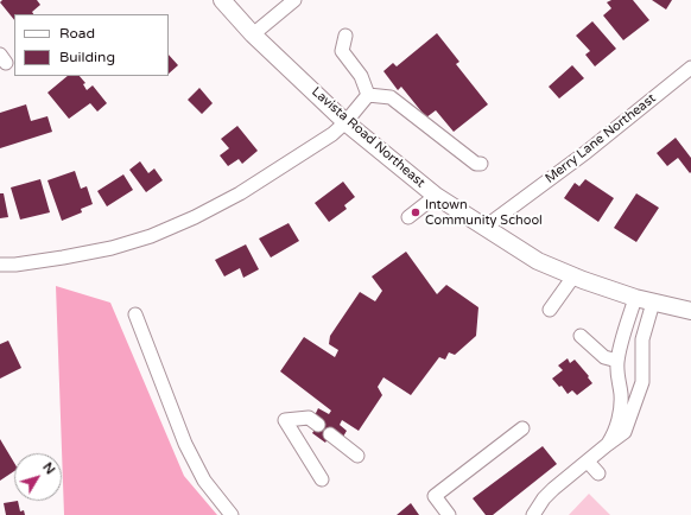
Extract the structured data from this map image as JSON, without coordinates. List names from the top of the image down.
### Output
{
  "streets": {
    "main road": ["Lavista Road Northeast"],
    "street": ["Merry Lane Northeast"]
  },
  "crossings": [
    ["Lavista Road Northeast", "Merry Lane Northeast"]
  ],
  "places": ["Intown Community School"],
  "legend": ["Road", "Building"],
  "north": "top right"
}
